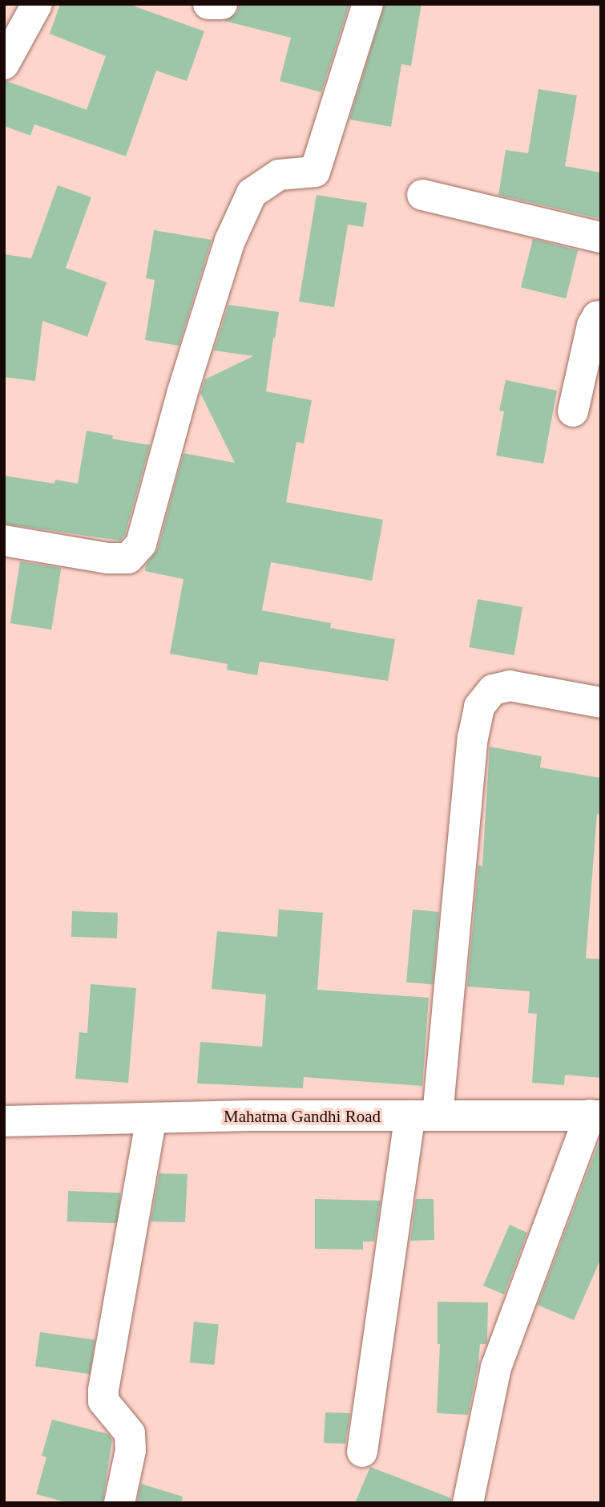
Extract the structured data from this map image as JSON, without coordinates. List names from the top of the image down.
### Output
{
  "streets": {
    "street": ["Mahatma Gandhi Road"]
  }
}
